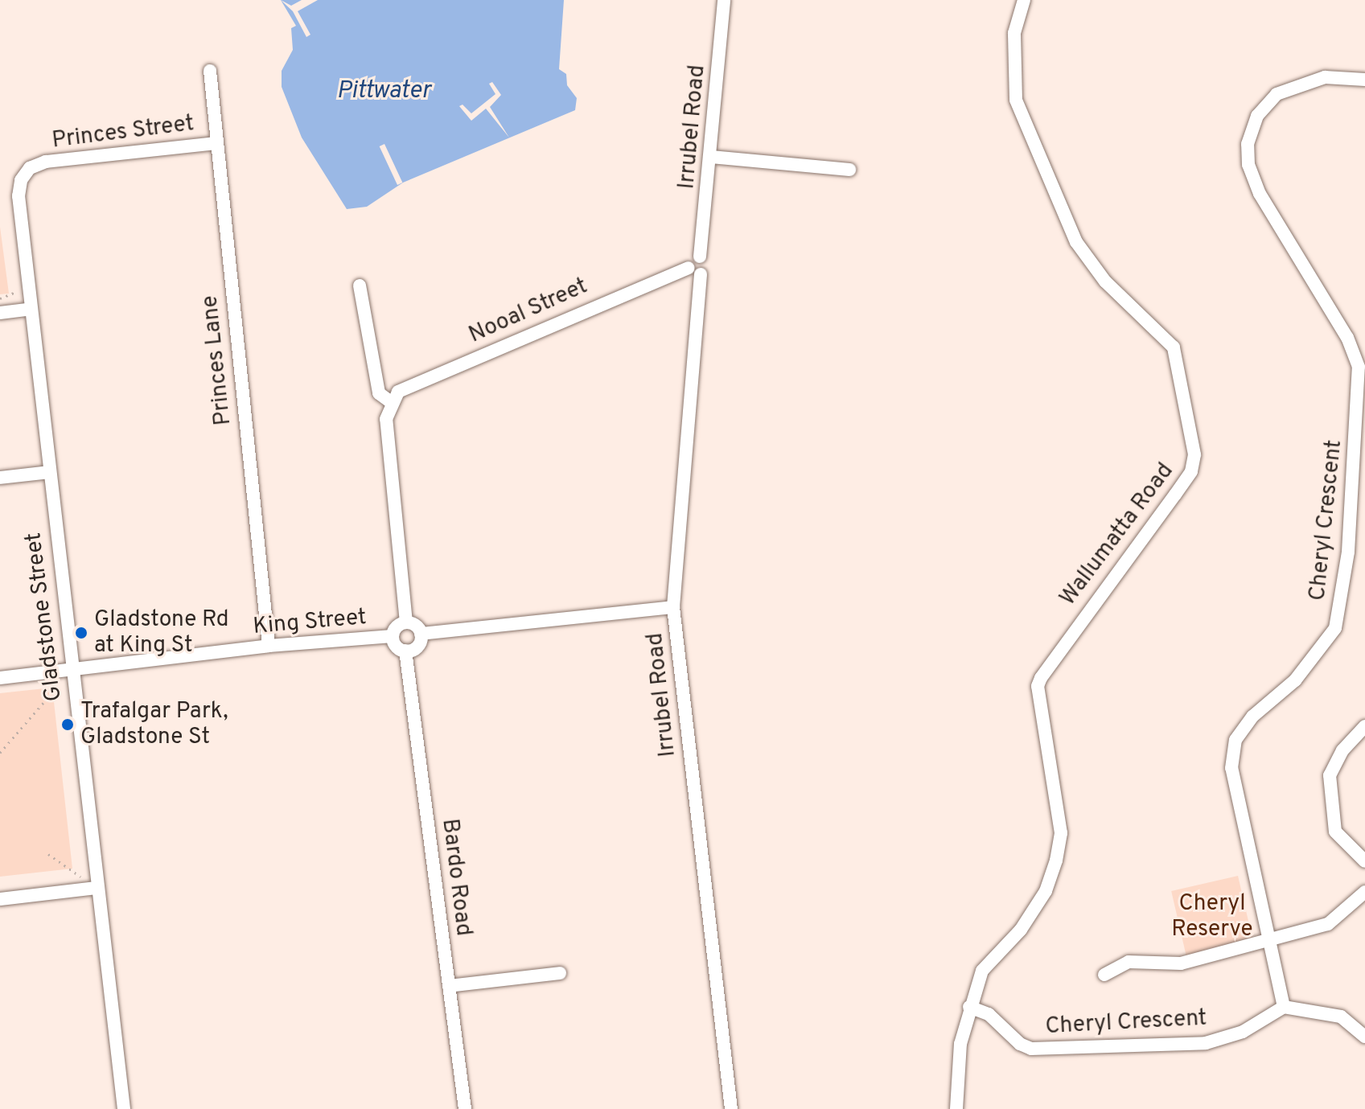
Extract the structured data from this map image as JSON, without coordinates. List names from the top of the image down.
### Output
{
  "streets": {
    "street": [
      "Irrubel Road",
      "Princes Street",
      "Nooal Street",
      "Princes Lane",
      "Cheryl Crescent",
      "Wallumatta Road",
      "Gladstone Street",
      "King Street",
      "Bardo Road"
    ]
  },
  "crossings": [
    ["Irrubel Road", "Nooal Street"],
    ["Princes Street", "Princes Lane"],
    ["Princes Street", "Gladstone Street"],
    ["Princes Lane", "King Street"],
    ["Cheryl Crescent", "Wallumatta Road"],
    ["Gladstone Street", "King Street"],
    ["King Street", "Bardo Road"]
  ],
  "water": ["Pittwater"],
  "parks": ["Cheryl Reserve"],
  "places": ["Gladstone Rd at King St", "Trafalgar Park, Gladstone St"]
}
